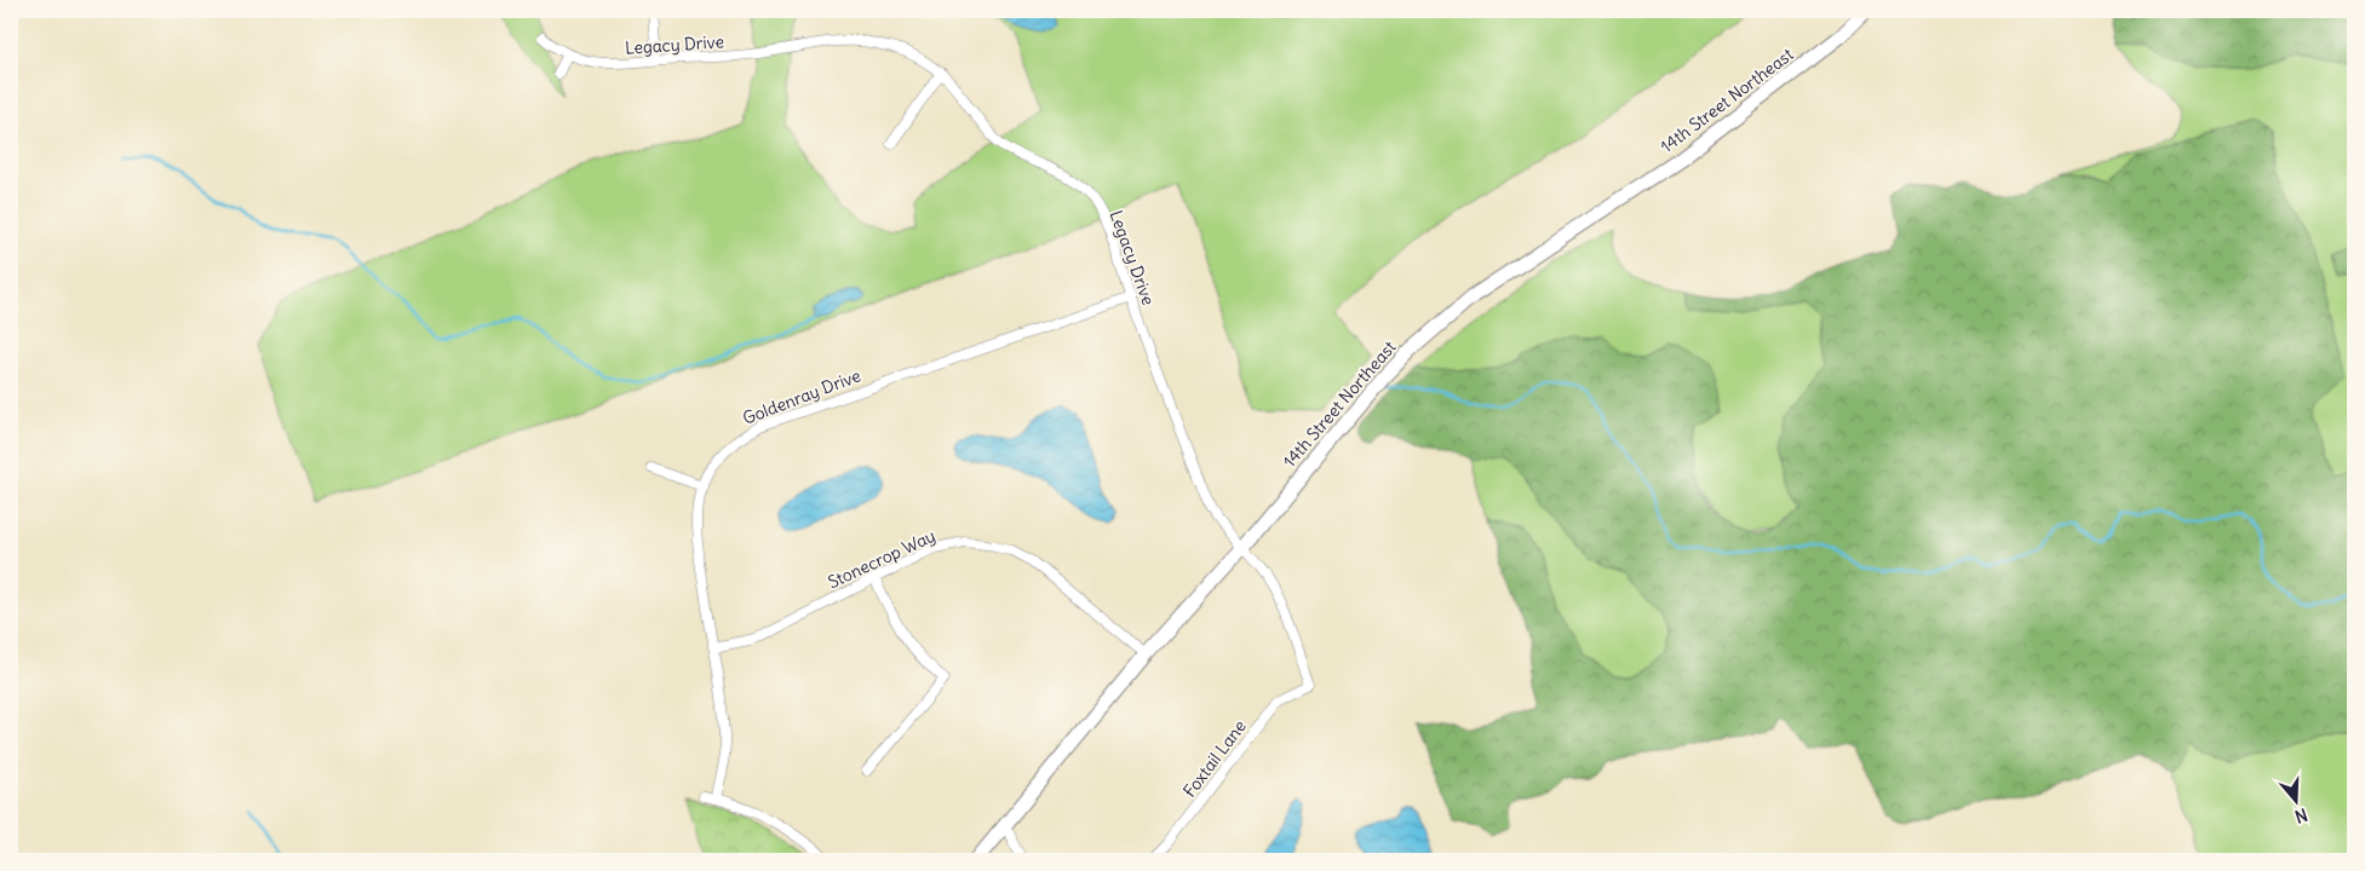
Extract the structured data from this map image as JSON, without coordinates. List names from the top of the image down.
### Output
{
  "streets": {
    "street": [
      "Legacy Drive",
      "14th Street Northeast",
      "Goldenray Drive",
      "Stonecrop Way",
      "Foxtail Lane"
    ]
  },
  "crossings": [
    ["Legacy Drive", "14th Street Northeast"],
    ["Legacy Drive", "Goldenray Drive"],
    ["Legacy Drive", "Foxtail Lane"],
    ["14th Street Northeast", "Stonecrop Way"],
    ["Goldenray Drive", "Stonecrop Way"]
  ],
  "north": "bottom"
}
